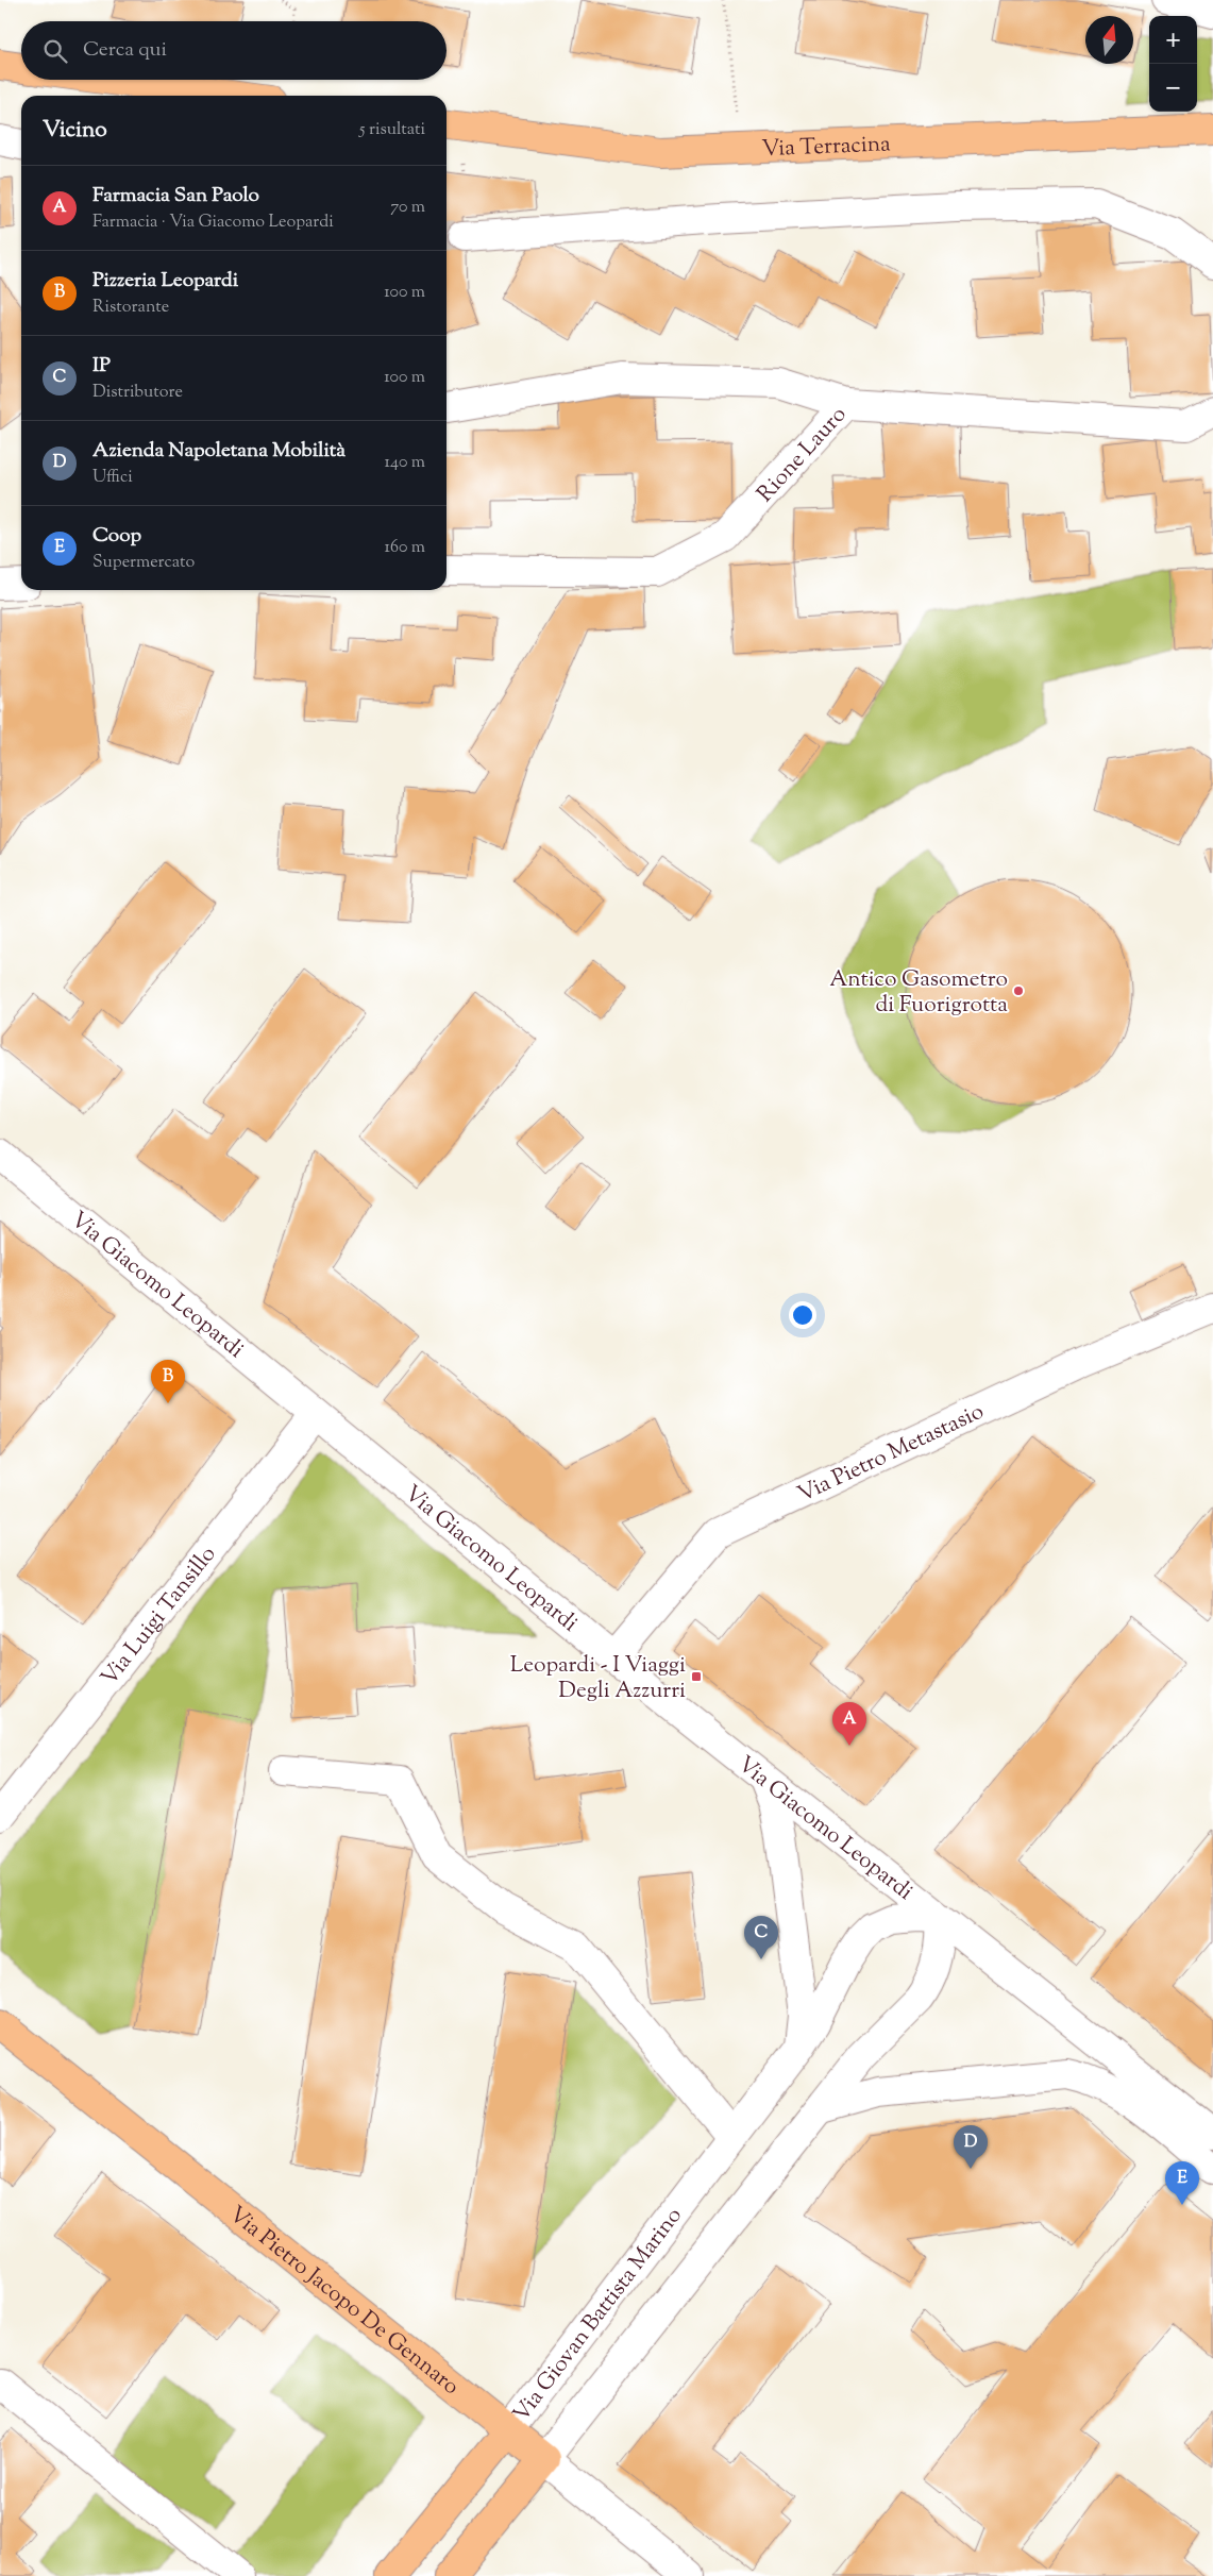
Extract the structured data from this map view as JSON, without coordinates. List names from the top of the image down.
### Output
{
  "streets": {
    "main road": ["Via Terracina", "Via Pietro Jacopo De Gennaro", "Via Giovan Battista Marino"],
    "street": [
      "Rione Lauro",
      "Via Giacomo Leopardi",
      "Via Pietro Metastasio",
      "Via Luigi Tansillo"
    ]
  },
  "crossings": [
    ["Via Giacomo Leopardi", "Via Pietro Metastasio"],
    ["Via Giacomo Leopardi", "Via Luigi Tansillo"],
    ["Via Giacomo Leopardi", "Via Giovan Battista Marino"],
    ["Via Pietro Jacopo De Gennaro", "Via Giovan Battista Marino"]
  ],
  "places": {
    "other": ["Antico Gasometro di Fuorigrotta"],
    "transit": ["Leopardi - I Viaggi Degli Azzurri"]
  },
  "north": "top",
  "page": {
    "map_buttons": ["+", "−"],
    "search": "Cerca qui",
    "heading": ["Vicino", "5 risultati"],
    "list": [
      {
        "mark": "A",
        "name": "Farmacia San Paolo",
        "note": "Farmacia · Via Giacomo Leopardi",
        "value": "70 m"
      },
      {
        "mark": "B",
        "name": "Pizzeria Leopardi",
        "note": "Ristorante",
        "value": "100 m"
      },
      {
        "mark": "C",
        "name": "IP",
        "note": "Distributore",
        "value": "100 m"
      },
      {
        "mark": "D",
        "name": "Azienda Napoletana Mobilità",
        "note": "Uffici",
        "value": "140 m"
      },
      {
        "mark": "E",
        "name": "Coop",
        "note": "Supermercato",
        "value": "160 m"
      }
    ],
    "pins": [
      "B",
      "A",
      "C",
      "D",
      "E"
    ]
  }
}
